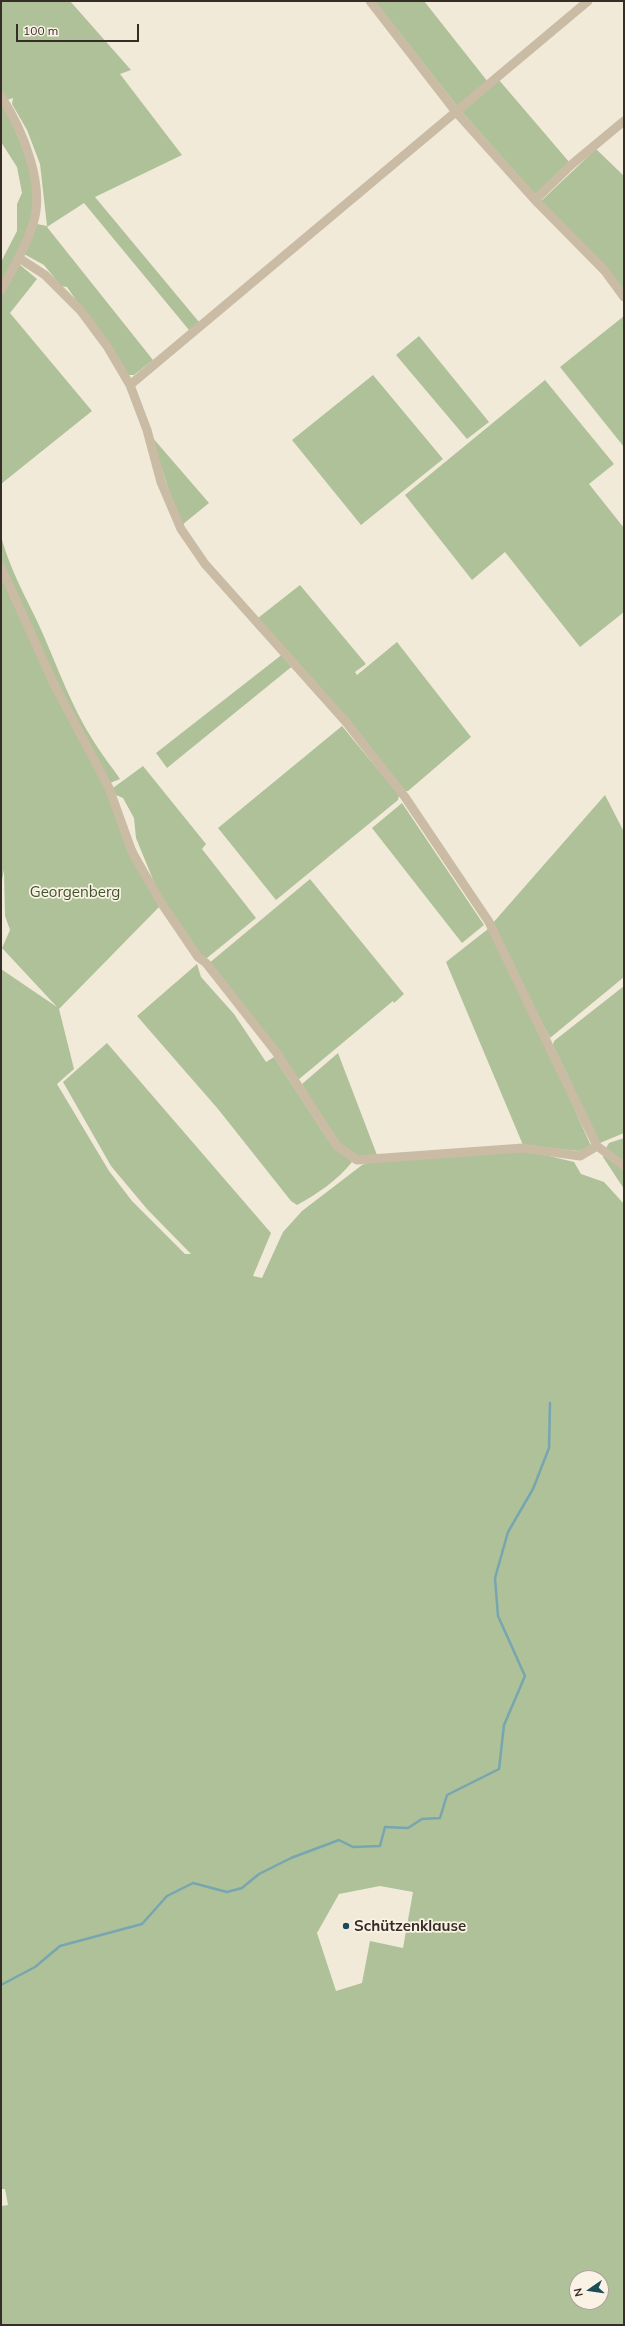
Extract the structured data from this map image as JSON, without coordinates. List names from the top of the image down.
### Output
{
  "parks": ["Georgenberg"],
  "places": ["Schützenklause"],
  "scale_bar": "100 m",
  "north": "left"
}
